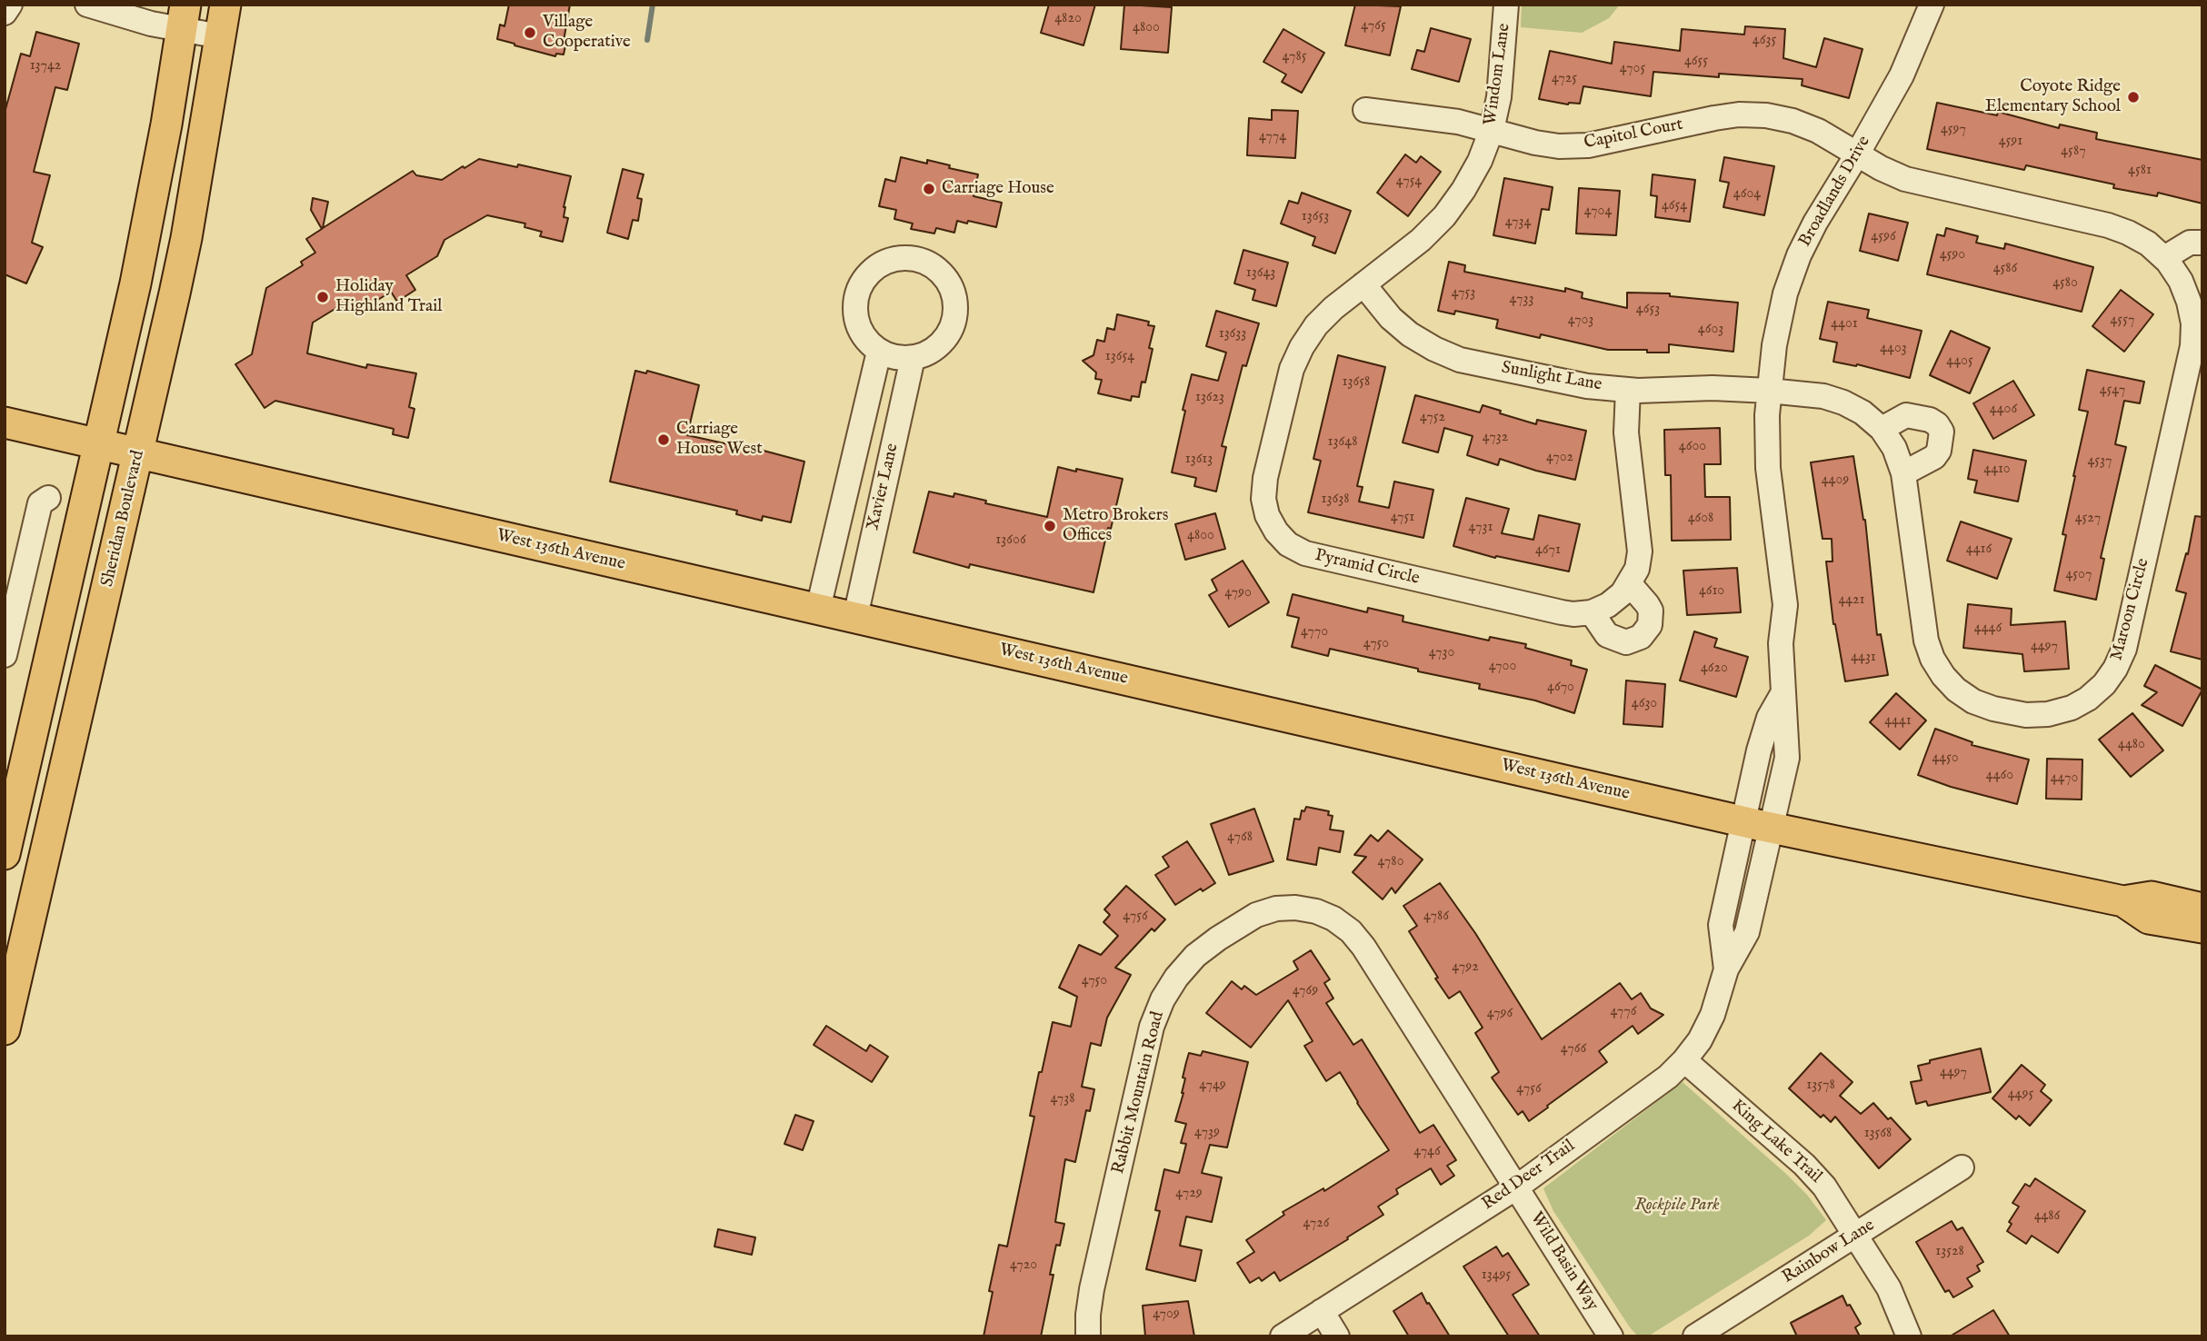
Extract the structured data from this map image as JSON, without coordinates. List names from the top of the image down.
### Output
{
  "streets": {
    "main road": ["Sheridan Boulevard", "West 136th Avenue"],
    "street": [
      "Windom Lane",
      "Capitol Court",
      "Broadlands Drive",
      "Sunlight Lane",
      "Xavier Lane",
      "Pyramid Circle",
      "Maroon Circle",
      "Rabbit Mountain Road",
      "King Lake Trail",
      "Red Deer Trail",
      "Rainbow Lane",
      "Wild Basin Way"
    ]
  },
  "crossings": [
    ["Windom Lane", "Capitol Court"],
    ["Windom Lane", "Sunlight Lane"],
    ["Windom Lane", "Pyramid Circle"],
    ["Capitol Court", "Broadlands Drive"],
    ["Capitol Court", "Maroon Circle"],
    ["Broadlands Drive", "Sunlight Lane"],
    ["Broadlands Drive", "West 136th Avenue"],
    ["Broadlands Drive", "Maroon Circle"],
    ["Broadlands Drive", "Red Deer Trail"],
    ["Sunlight Lane", "Pyramid Circle"],
    ["Sunlight Lane", "Maroon Circle"],
    ["Xavier Lane", "West 136th Avenue"],
    ["Sheridan Boulevard", "West 136th Avenue"],
    ["West 136th Avenue", "Red Deer Trail"],
    ["Rabbit Mountain Road", "Red Deer Trail"],
    ["Rabbit Mountain Road", "Wild Basin Way"],
    ["King Lake Trail", "Red Deer Trail"],
    ["King Lake Trail", "Rainbow Lane"],
    ["Red Deer Trail", "Wild Basin Way"]
  ],
  "parks": ["Rockpile Park"],
  "places": [
    "Village Cooperative",
    "Coyote Ridge Elementary School",
    "Carriage House",
    "Holiday Highland Trail",
    "Carriage House West",
    "Metro Brokers Offices"
  ],
  "house_numbers": [
    "4820",
    "4765",
    "4800",
    "4635",
    "4785",
    "4655",
    "13742",
    "4705",
    "4725",
    "4597",
    "4774",
    "4591",
    "4587",
    "4581",
    "4754",
    "4604",
    "4654",
    "4704",
    "13653",
    "4734",
    "4596",
    "4590",
    "4586",
    "13643",
    "4580",
    "4753",
    "4733",
    "4653",
    "4703",
    "4557",
    "4401",
    "4603",
    "13633",
    "4403",
    "13654",
    "4405",
    "13658",
    "4547",
    "13623",
    "4406",
    "4752",
    "4732",
    "13648",
    "4600",
    "4702",
    "13613",
    "4537",
    "4410",
    "4409",
    "13638",
    "4751",
    "4608",
    "4527",
    "4731",
    "4800",
    "13606",
    "4416",
    "4671",
    "4507",
    "4610",
    "4790",
    "4421",
    "4446",
    "4770",
    "4750",
    "4497",
    "4730",
    "4431",
    "4700",
    "4620",
    "4670",
    "4630",
    "4441",
    "4480",
    "4450",
    "4460",
    "4470",
    "4768",
    "4780",
    "4756",
    "4786",
    "4792",
    "4750",
    "4769",
    "4776",
    "4796",
    "4766",
    "4497",
    "4749",
    "13578",
    "4756",
    "4495",
    "4738",
    "4739",
    "13568",
    "4746",
    "4729",
    "4486",
    "4726",
    "13528",
    "4720",
    "13495",
    "4709"
  ]
}
